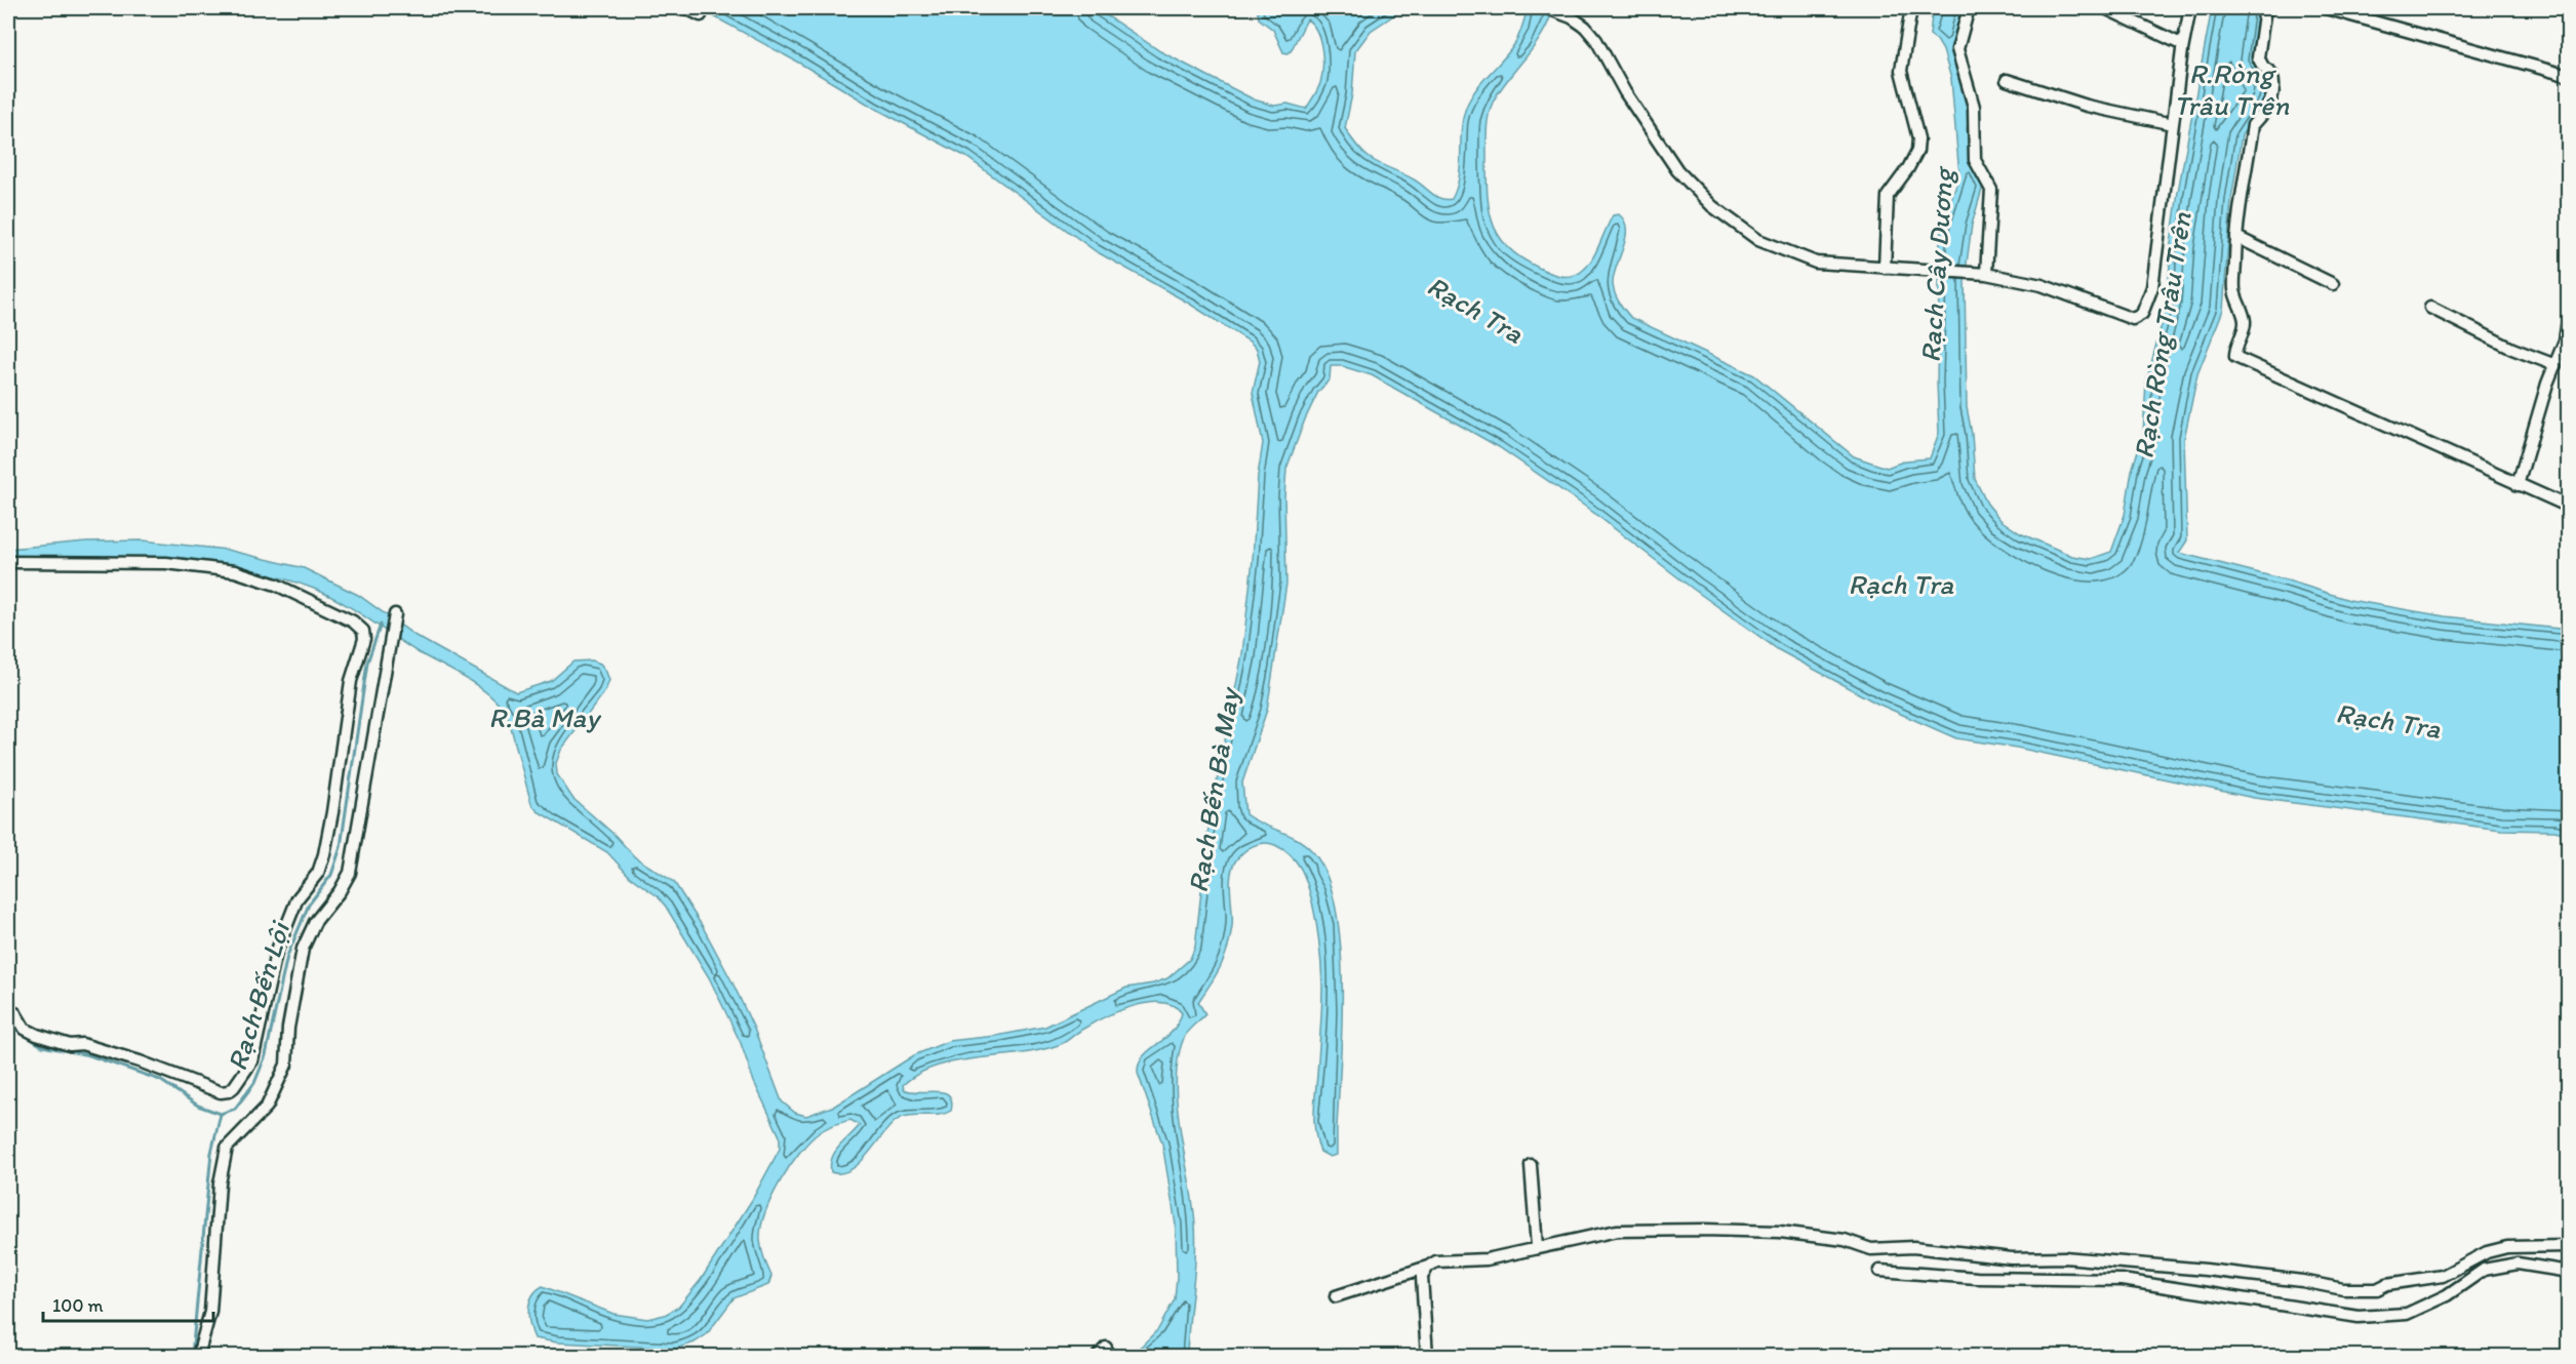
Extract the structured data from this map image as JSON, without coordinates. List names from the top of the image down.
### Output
{
  "water": [
    "R.Ròng Trâu Trên",
    "Rạch Cây Dương",
    "Rạch Tra",
    "Rạch Ròng Trâu Trên",
    "R.Bà May",
    "Rạch Bến Bà May",
    "Rạch Bến Lội"
  ],
  "scale_bar": "100 m"
}
